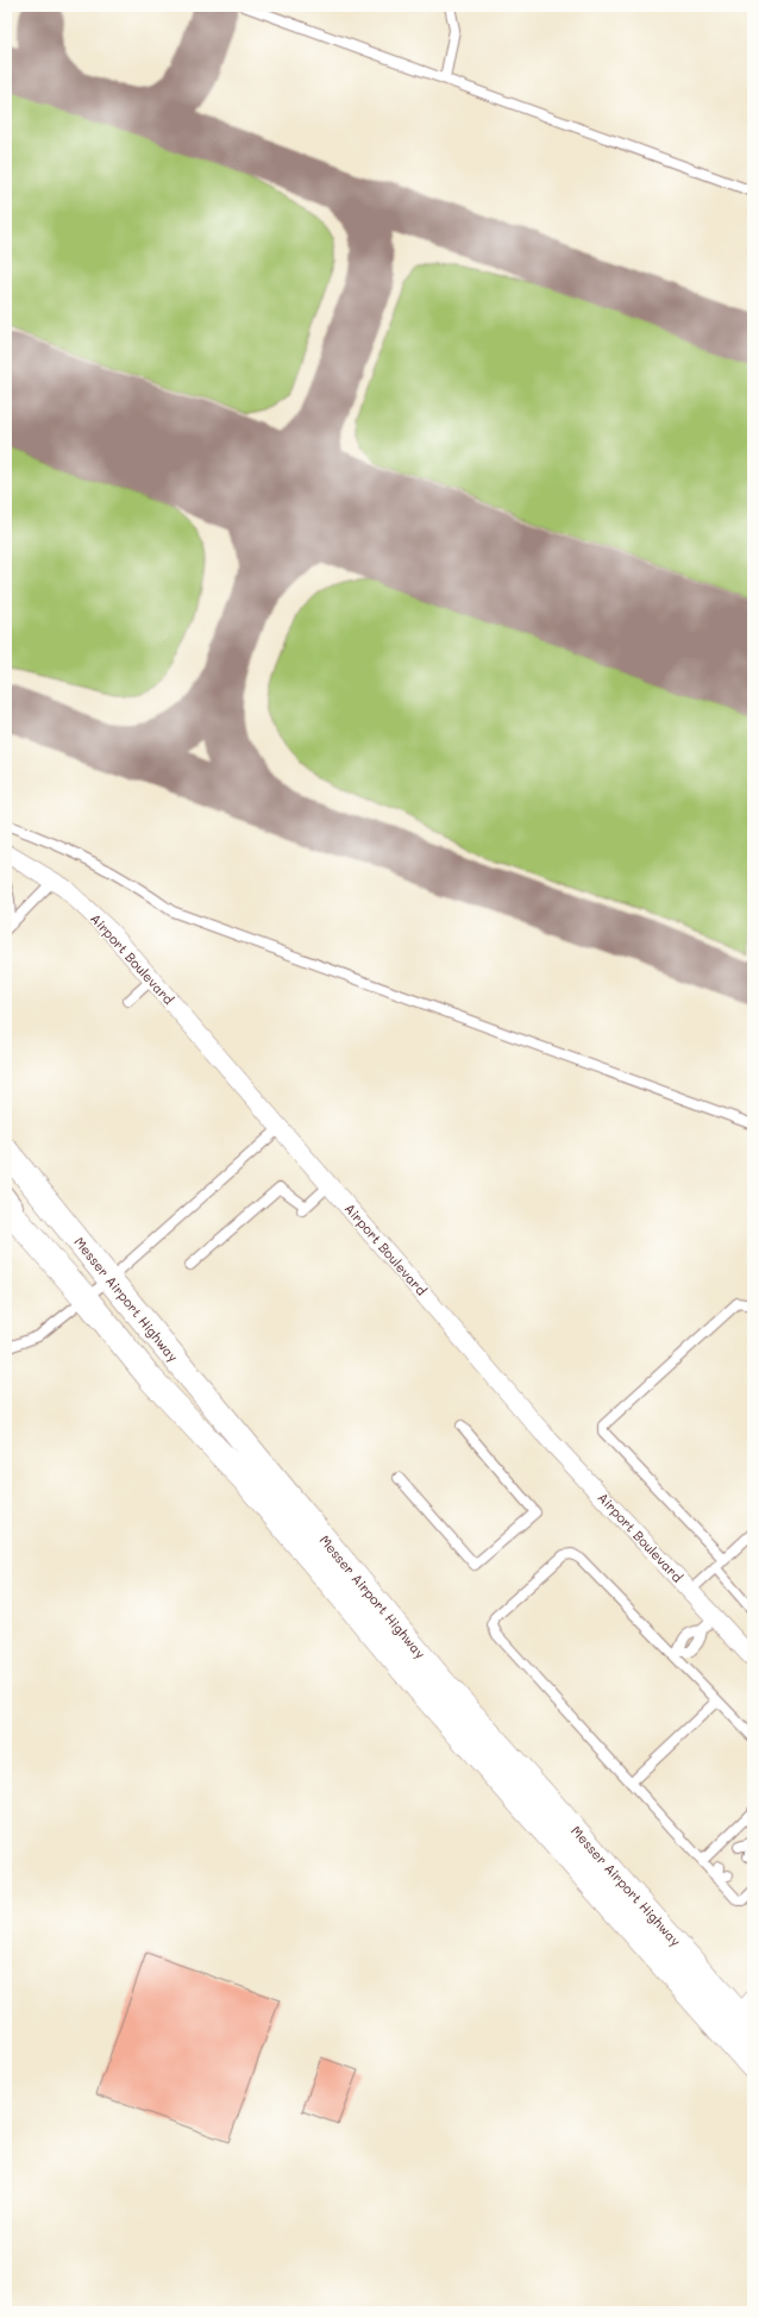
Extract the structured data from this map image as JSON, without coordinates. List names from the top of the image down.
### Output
{
  "streets": {
    "main road": ["Messer Airport Highway"],
    "street": ["Airport Boulevard"]
  }
}
